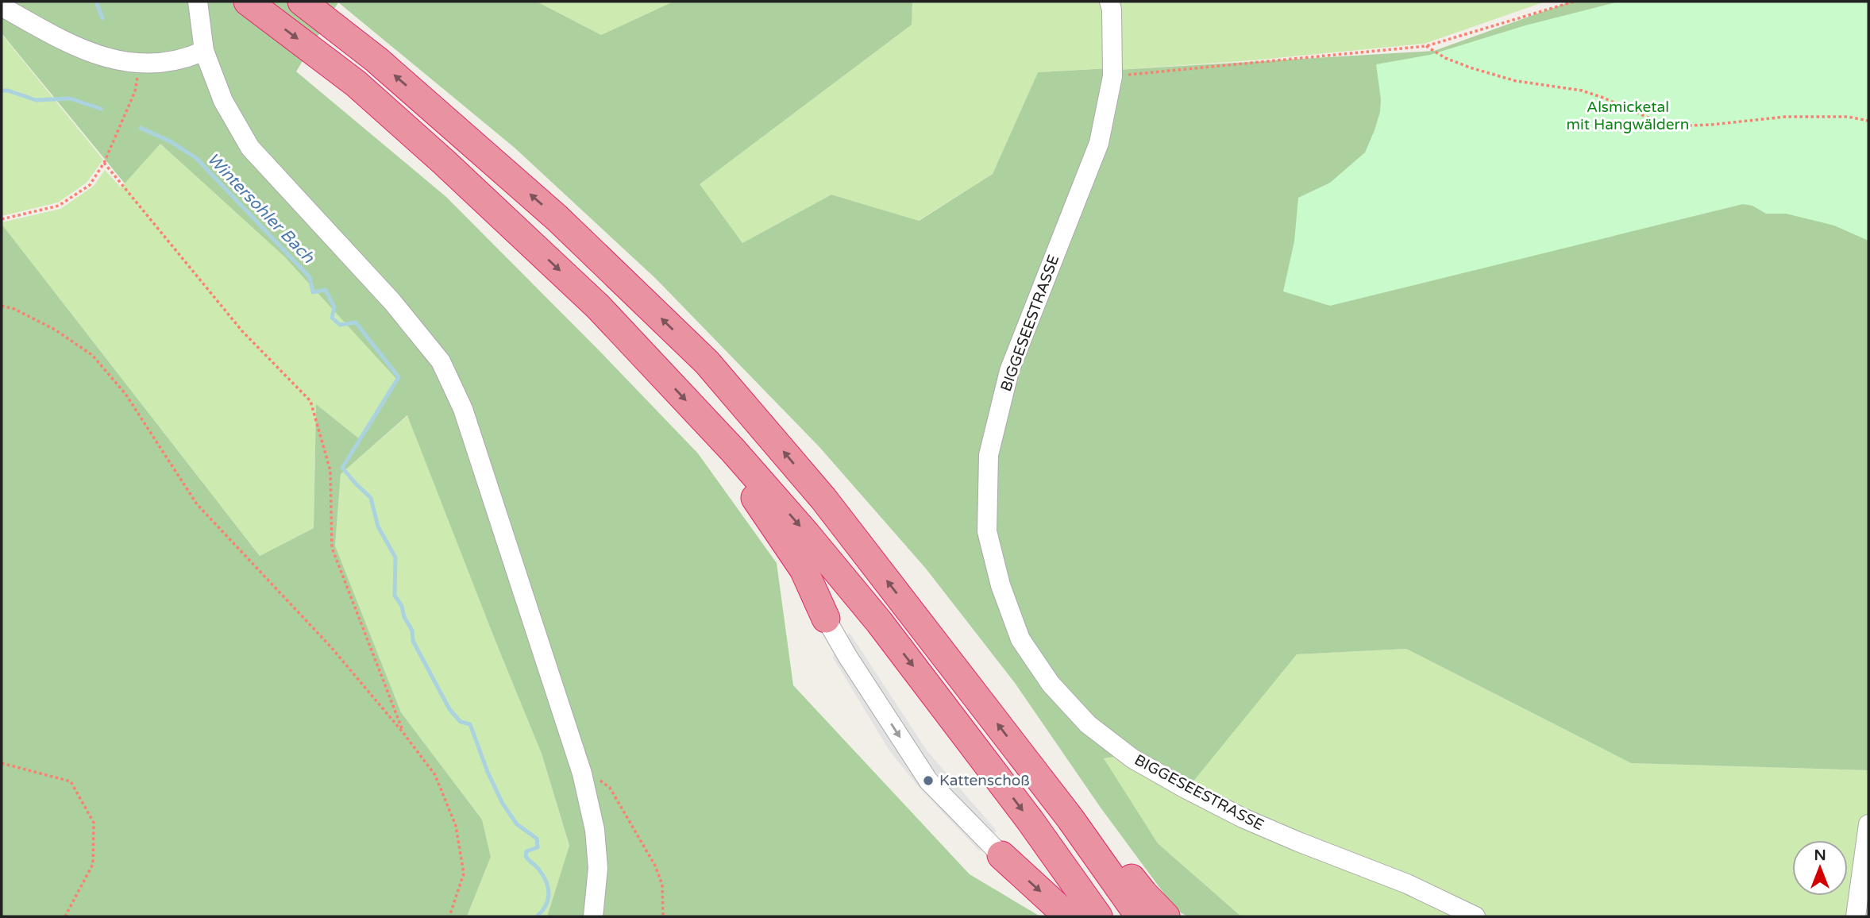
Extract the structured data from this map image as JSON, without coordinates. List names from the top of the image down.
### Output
{
  "streets": {
    "street": ["BIGGESEESTRASSE"]
  },
  "water": ["Wintersohler Bach"],
  "parks": ["Alsmicketal mit Hangwäldern"],
  "places": ["Kattenschoß"],
  "north": "top"
}
